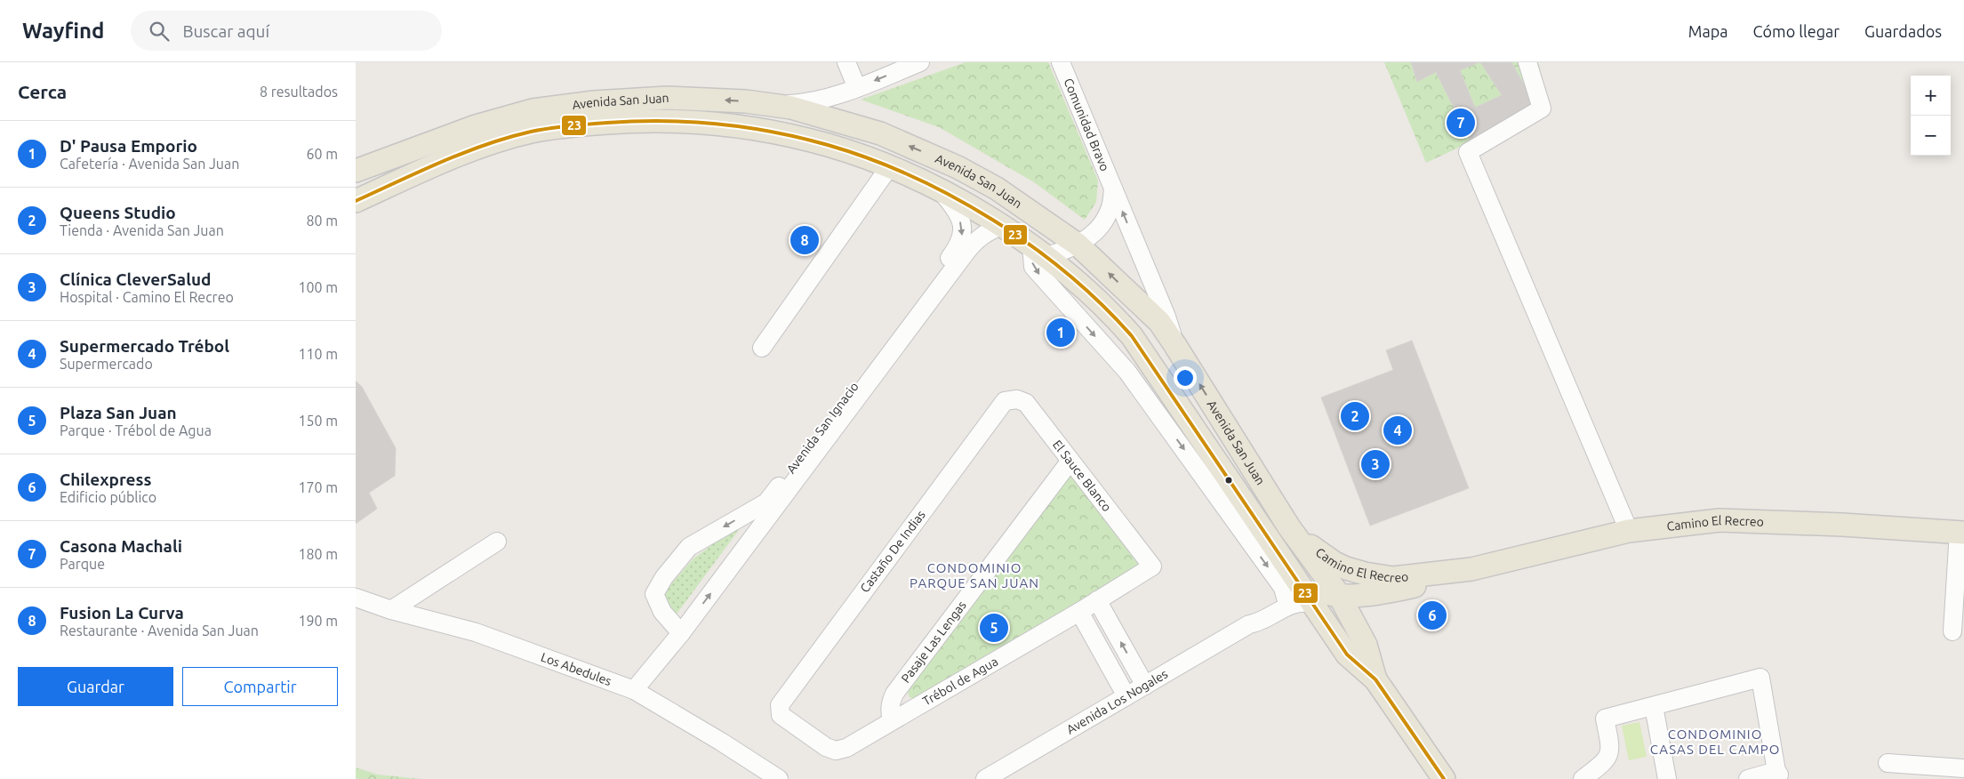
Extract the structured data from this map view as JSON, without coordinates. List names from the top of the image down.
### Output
{
  "streets": {
    "main road": ["Avenida San Juan", "Camino El Recreo"],
    "street": [
      "Comunidad Bravo",
      "Avenida San Ignacio",
      "El Sauce Blanco",
      "Castaño De Indias",
      "Pasaje Las Lengas",
      "Los Abedules",
      "Trébol de Agua",
      "Avenida Los Nogales"
    ]
  },
  "crossings": [
    ["Avenida San Juan", "Comunidad Bravo"],
    ["Avenida San Juan", "Avenida San Ignacio"],
    ["Avenida San Juan", "Camino El Recreo"],
    ["Avenida San Juan", "Avenida Los Nogales"],
    ["Avenida San Ignacio", "Los Abedules"],
    ["El Sauce Blanco", "Castaño De Indias"],
    ["El Sauce Blanco", "Pasaje Las Lengas"],
    ["El Sauce Blanco", "Trébol de Agua"],
    ["Castaño De Indias", "Trébol de Agua"],
    ["Pasaje Las Lengas", "Trébol de Agua"]
  ],
  "one_way": ["Avenida San Juan"],
  "districts": ["CONDOMINIO PARQUE SAN JUAN", "CONDOMINIO CASAS DEL CAMPO"],
  "lines": ["transit line 23"],
  "page": {
    "header": "Wayfind",
    "search": "Buscar aquí",
    "nav": ["Mapa", "Cómo llegar", "Guardados"],
    "heading": ["Cerca", "8 resultados"],
    "map_buttons": ["+", "−"],
    "pins": [
      "7",
      "8",
      "1",
      "2",
      "4",
      "3",
      "6",
      "5"
    ],
    "list": [
      {
        "mark": "1",
        "name": "D' Pausa Emporio",
        "note": "Cafetería · Avenida San Juan",
        "value": "60 m"
      },
      {
        "mark": "2",
        "name": "Queens Studio",
        "note": "Tienda · Avenida San Juan",
        "value": "80 m"
      },
      {
        "mark": "3",
        "name": "Clínica CleverSalud",
        "note": "Hospital · Camino El Recreo",
        "value": "100 m"
      },
      {
        "mark": "4",
        "name": "Supermercado Trébol",
        "note": "Supermercado",
        "value": "110 m"
      },
      {
        "mark": "5",
        "name": "Plaza San Juan",
        "note": "Parque · Trébol de Agua",
        "value": "150 m"
      },
      {
        "mark": "6",
        "name": "Chilexpress",
        "note": "Edificio público",
        "value": "170 m"
      },
      {
        "mark": "7",
        "name": "Casona Machali",
        "note": "Parque",
        "value": "180 m"
      },
      {
        "mark": "8",
        "name": "Fusion La Curva",
        "note": "Restaurante · Avenida San Juan",
        "value": "190 m"
      }
    ],
    "buttons": ["Guardar", "Compartir"]
  }
}
